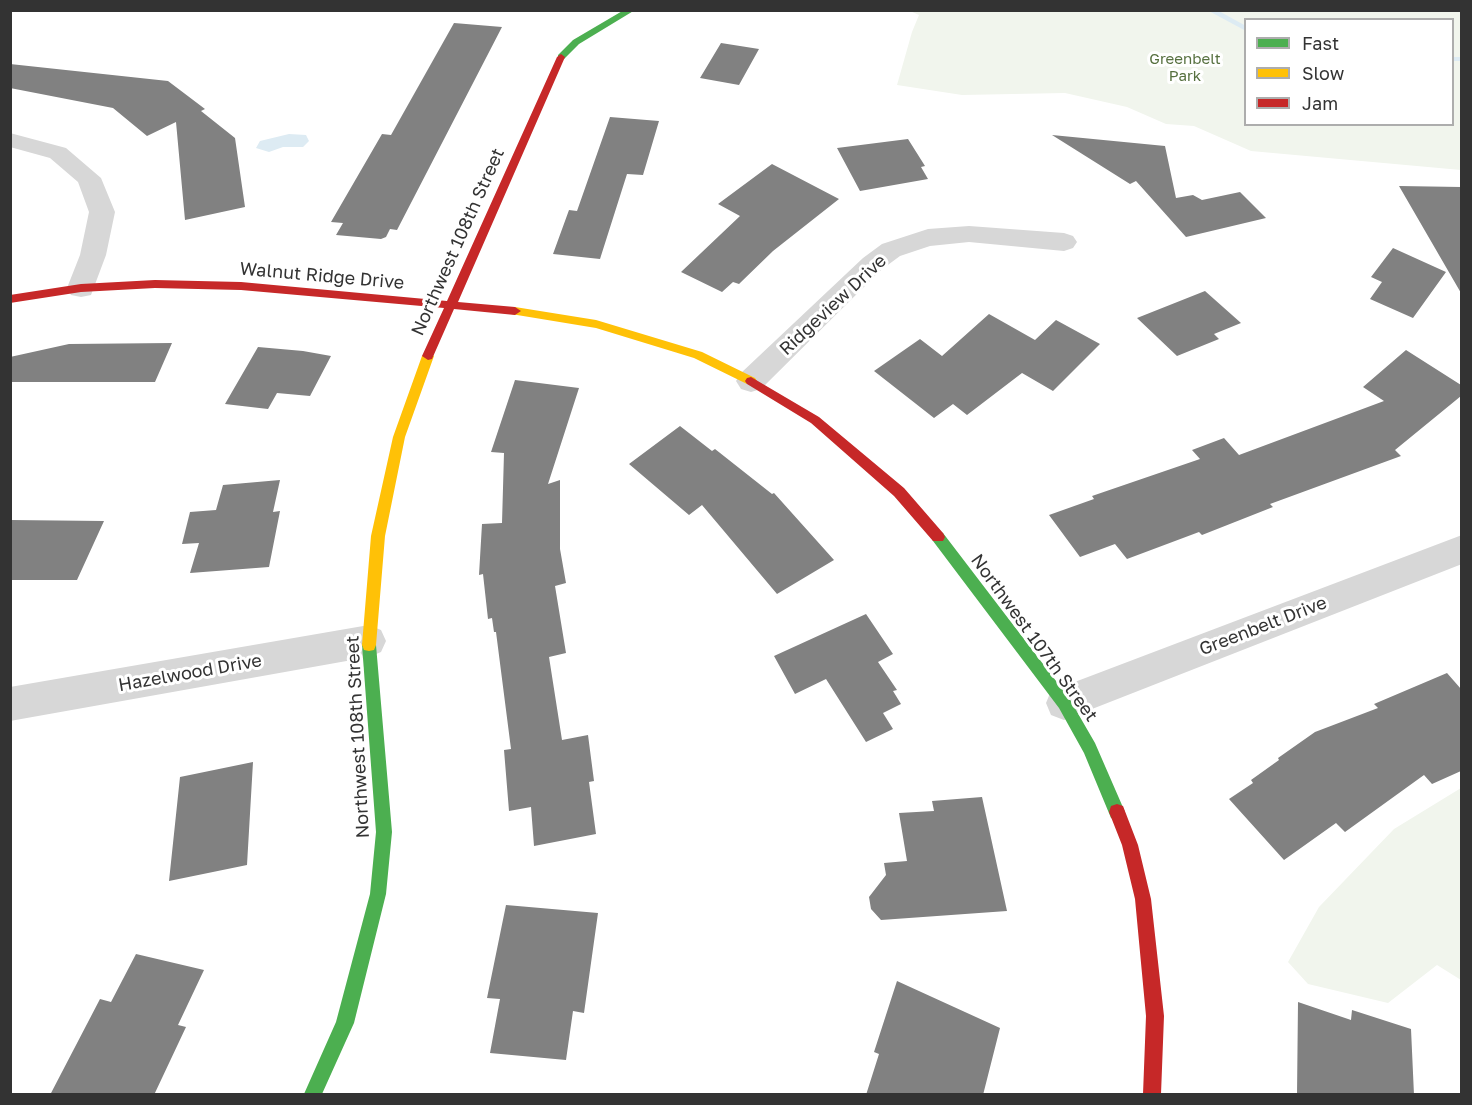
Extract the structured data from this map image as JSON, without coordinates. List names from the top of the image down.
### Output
{
  "streets": {
    "street": [
      "Northwest 108th Street",
      "Walnut Ridge Drive",
      "Ridgeview Drive",
      "Greenbelt Drive",
      "Northwest 107th Street",
      "Hazelwood Drive"
    ]
  },
  "crossings": [
    ["Northwest 108th Street", "Walnut Ridge Drive"],
    ["Northwest 108th Street", "Hazelwood Drive"],
    ["Walnut Ridge Drive", "Ridgeview Drive"],
    ["Walnut Ridge Drive", "Northwest 107th Street"],
    ["Greenbelt Drive", "Northwest 107th Street"]
  ],
  "parks": ["Greenbelt Park"],
  "legend": ["Fast", "Slow", "Jam"]
}
